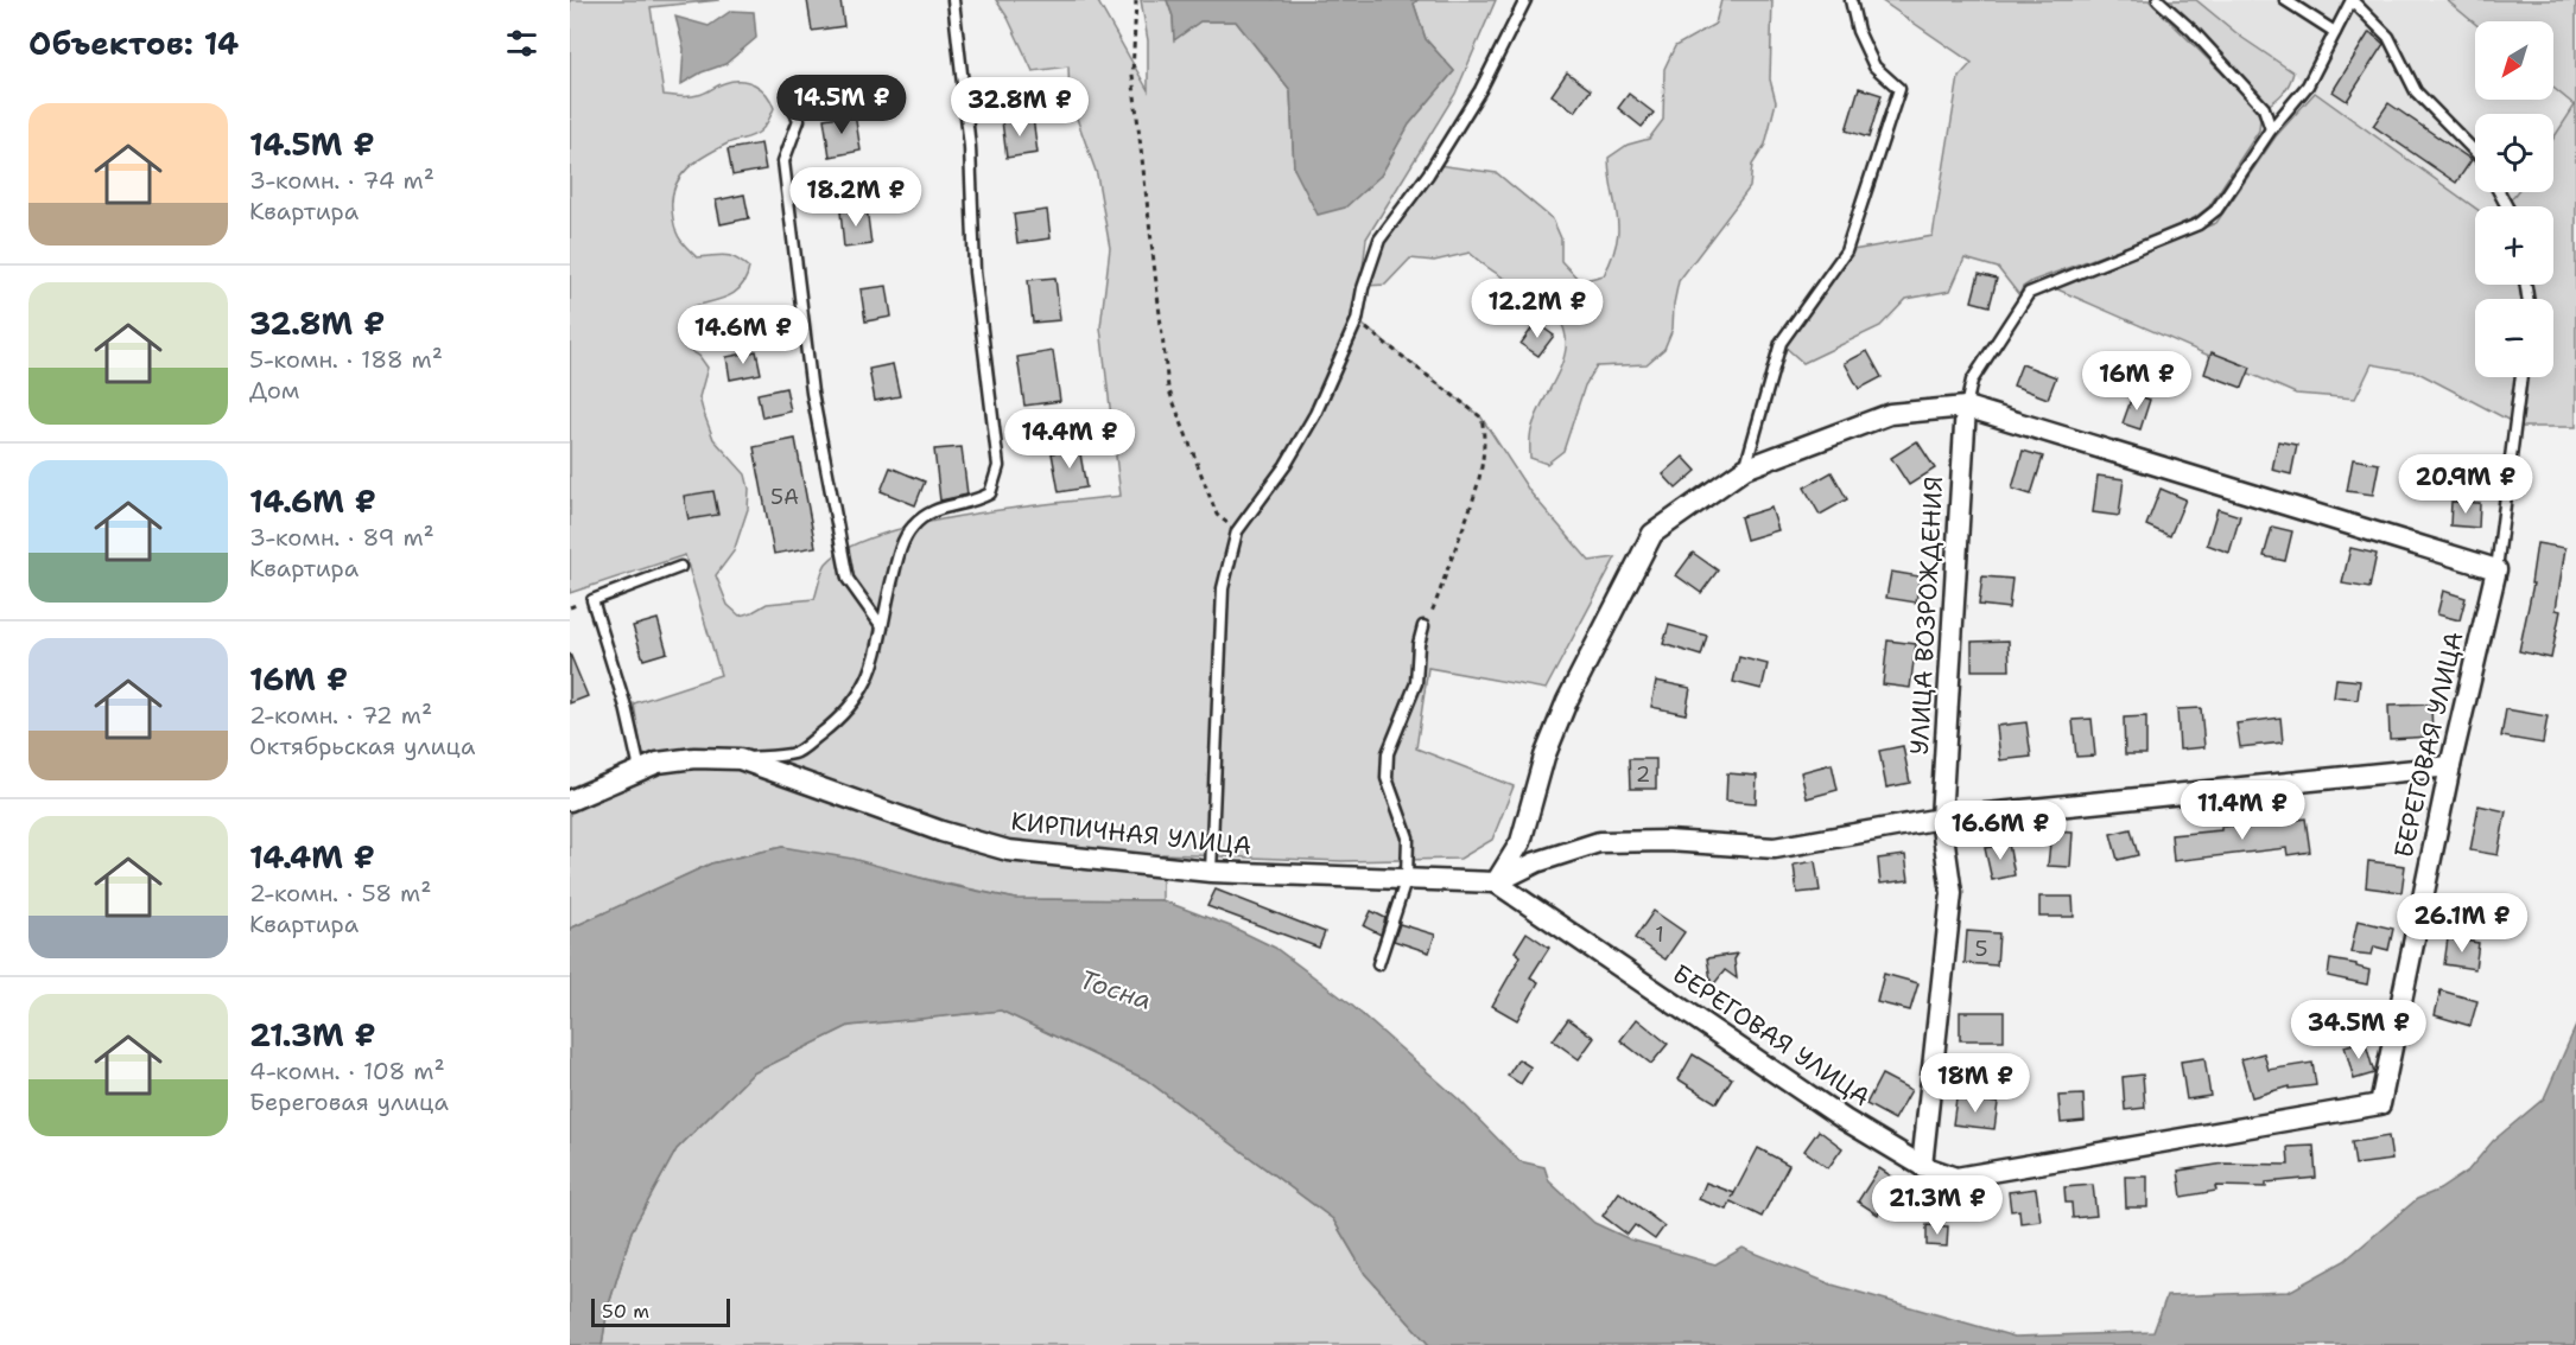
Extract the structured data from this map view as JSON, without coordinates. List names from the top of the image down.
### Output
{
  "streets": {
    "street": ["УЛИЦА ВОЗРОЖДЕНИЯ", "БЕРЕГОВАЯ УЛИЦА", "КИРПИЧНАЯ УЛИЦА"]
  },
  "crossings": [
    ["УЛИЦА ВОЗРОЖДЕНИЯ", "БЕРЕГОВАЯ УЛИЦА"],
    ["БЕРЕГОВАЯ УЛИЦА", "КИРПИЧНАЯ УЛИЦА"]
  ],
  "water": ["Тосна"],
  "house_numbers": [
    "5А",
    "2",
    "1",
    "5"
  ],
  "scale_bar": "50 m",
  "north": "bottom left",
  "page": {
    "heading": "Объектов: 14",
    "map_buttons": ["+", "−"],
    "price": [
      "14.5M ₽",
      "32.8M ₽",
      "18.2M ₽",
      "12.2M ₽",
      "14.6M ₽",
      "16M ₽",
      "14.4M ₽",
      "20.9M ₽",
      "11.4M ₽",
      "16.6M ₽",
      "26.1M ₽",
      "34.5M ₽",
      "18M ₽",
      "21.3M ₽"
    ],
    "list": [
      {
        "name": "14.5M ₽",
        "note": "3-комн. · 74 m² · Квартира"
      },
      {
        "name": "32.8M ₽",
        "note": "5-комн. · 188 m² · Дом"
      },
      {
        "name": "14.6M ₽",
        "note": "3-комн. · 89 m² · Квартира"
      },
      {
        "name": "16M ₽",
        "note": "2-комн. · 72 m² · Октябрьская улица"
      },
      {
        "name": "14.4M ₽",
        "note": "2-комн. · 58 m² · Квартира"
      },
      {
        "name": "21.3M ₽",
        "note": "4-комн. · 108 m² · Береговая улица"
      }
    ],
    "scale": "50 m"
  }
}
